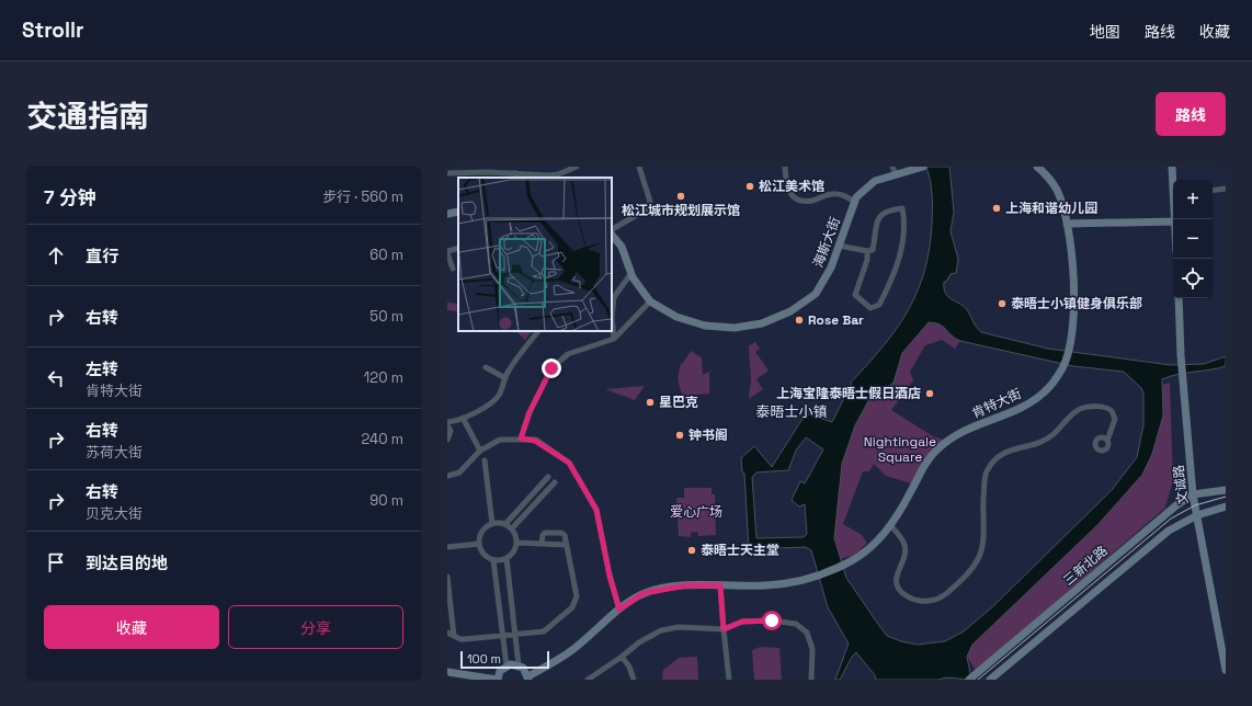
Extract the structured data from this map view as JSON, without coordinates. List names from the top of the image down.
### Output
{
  "streets": {
    "street": [
      "海斯大街",
      "肯特大街",
      "文诚路",
      "三新北路"
    ]
  },
  "crossings": [
    ["文诚路", "三新北路"]
  ],
  "districts": ["泰晤士小镇"],
  "parks": ["Nightingale Square", "爱心广场"],
  "places": [
    "松江美术馆",
    "松江城市规划展示馆",
    "上海和谐幼儿园",
    "泰晤士小镇健身俱乐部",
    "Rose Bar",
    "上海宝隆泰晤士假日酒店",
    "星巴克",
    "钟书阁",
    "泰晤士天主堂"
  ],
  "scale_bar": "100 m",
  "page": {
    "header": "Strollr",
    "nav": ["地图", "路线", "收藏"],
    "title": "交通指南",
    "buttons": [
      "路线",
      ["收藏", "分享"]
    ],
    "heading": ["7 分钟", "步行 · 560 m"],
    "map_buttons": ["+", "−"],
    "list": [
      ["直行", "60 m"],
      ["右转", "50 m"],
      ["左转", "肯特大街", "120 m"],
      ["右转", "苏荷大街", "240 m"],
      ["右转", "贝克大街", "90 m"],
      "到达目的地"
    ],
    "scale": "100 m"
  }
}
